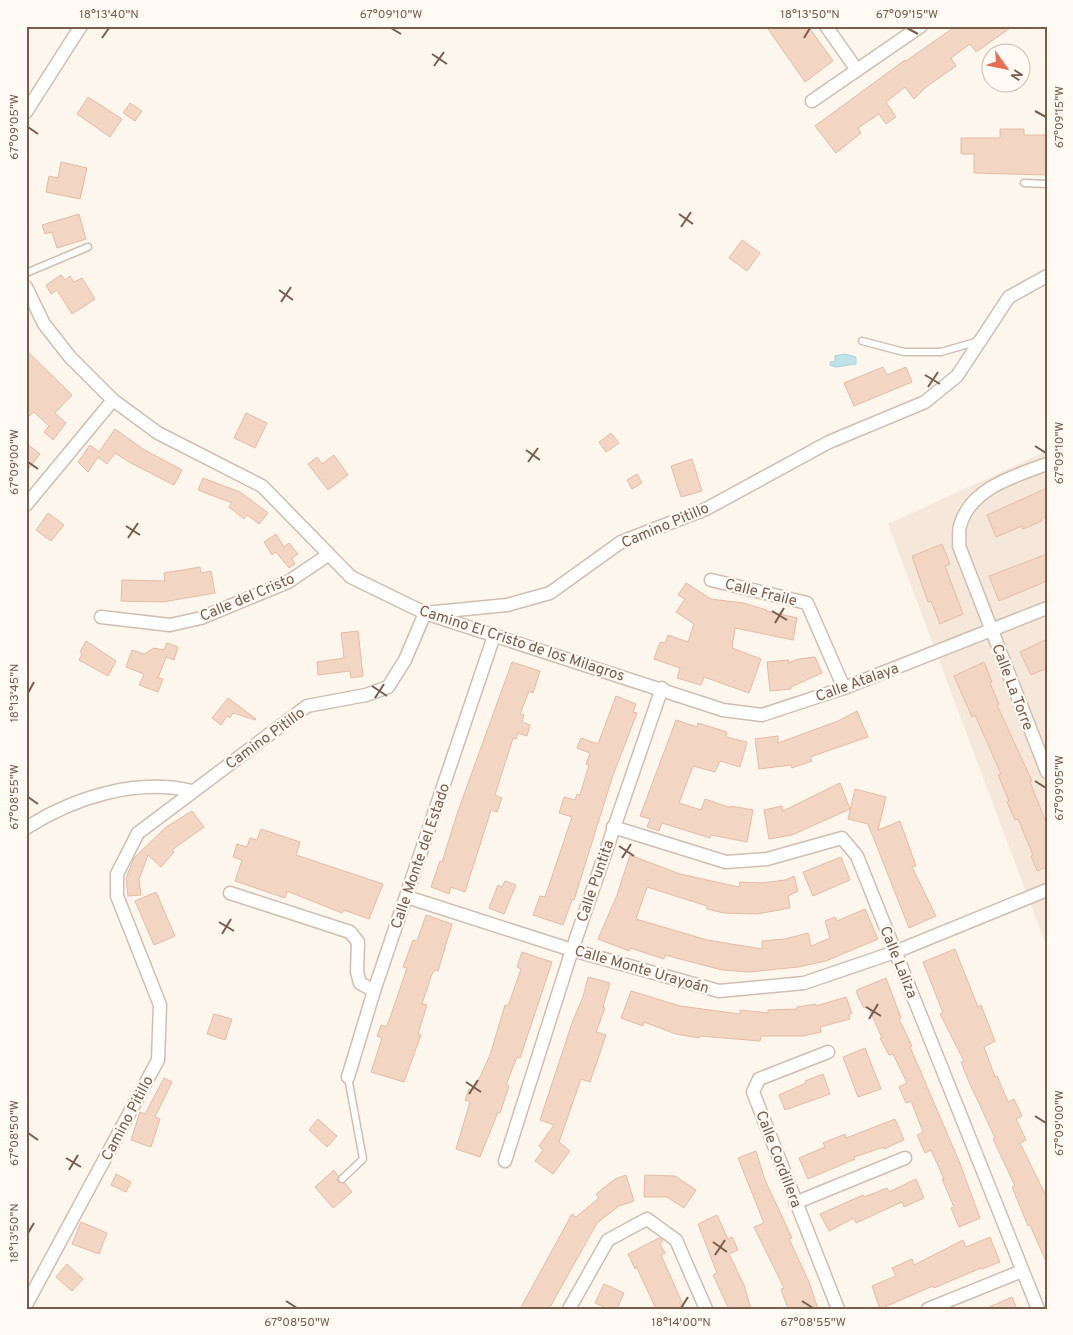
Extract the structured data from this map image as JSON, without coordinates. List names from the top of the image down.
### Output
{
  "streets": {
    "street": [
      "Camino Pitillo",
      "Calle Fraile",
      "Calle del Cristo",
      "Camino El Cristo de los Milagros",
      "Calle Atalaya",
      "Calle La Torre",
      "Calle Monte del Estado",
      "Calle Puntita",
      "Calle Laliza",
      "Calle Monte Urayoán",
      "Calle Cordillera"
    ]
  },
  "crossings": [
    ["Camino Pitillo", "Camino El Cristo de los Milagros"],
    ["Calle Fraile", "Calle Atalaya"],
    ["Calle del Cristo", "Camino El Cristo de los Milagros"],
    ["Camino El Cristo de los Milagros", "Calle Atalaya"],
    ["Camino El Cristo de los Milagros", "Calle Monte del Estado"],
    ["Camino El Cristo de los Milagros", "Calle Puntita"],
    ["Calle Atalaya", "Calle La Torre"],
    ["Calle Atalaya", "Calle Puntita"],
    ["Calle Monte del Estado", "Calle Monte Urayoán"],
    ["Calle Puntita", "Calle Laliza"],
    ["Calle Puntita", "Calle Monte Urayoán"],
    ["Calle Laliza", "Calle Monte Urayoán"]
  ],
  "north": "bottom right",
  "coordinates": [
    "18°13'40\"N",
    "67°09'10\"W",
    "18°13'50\"N",
    "67°09'15\"W",
    "67°09'05\"W",
    "67°09'00\"W",
    "18°13'45\"N",
    "67°08'55\"W",
    "67°08'50\"W",
    "18°14'00\"N"
  ]
}
